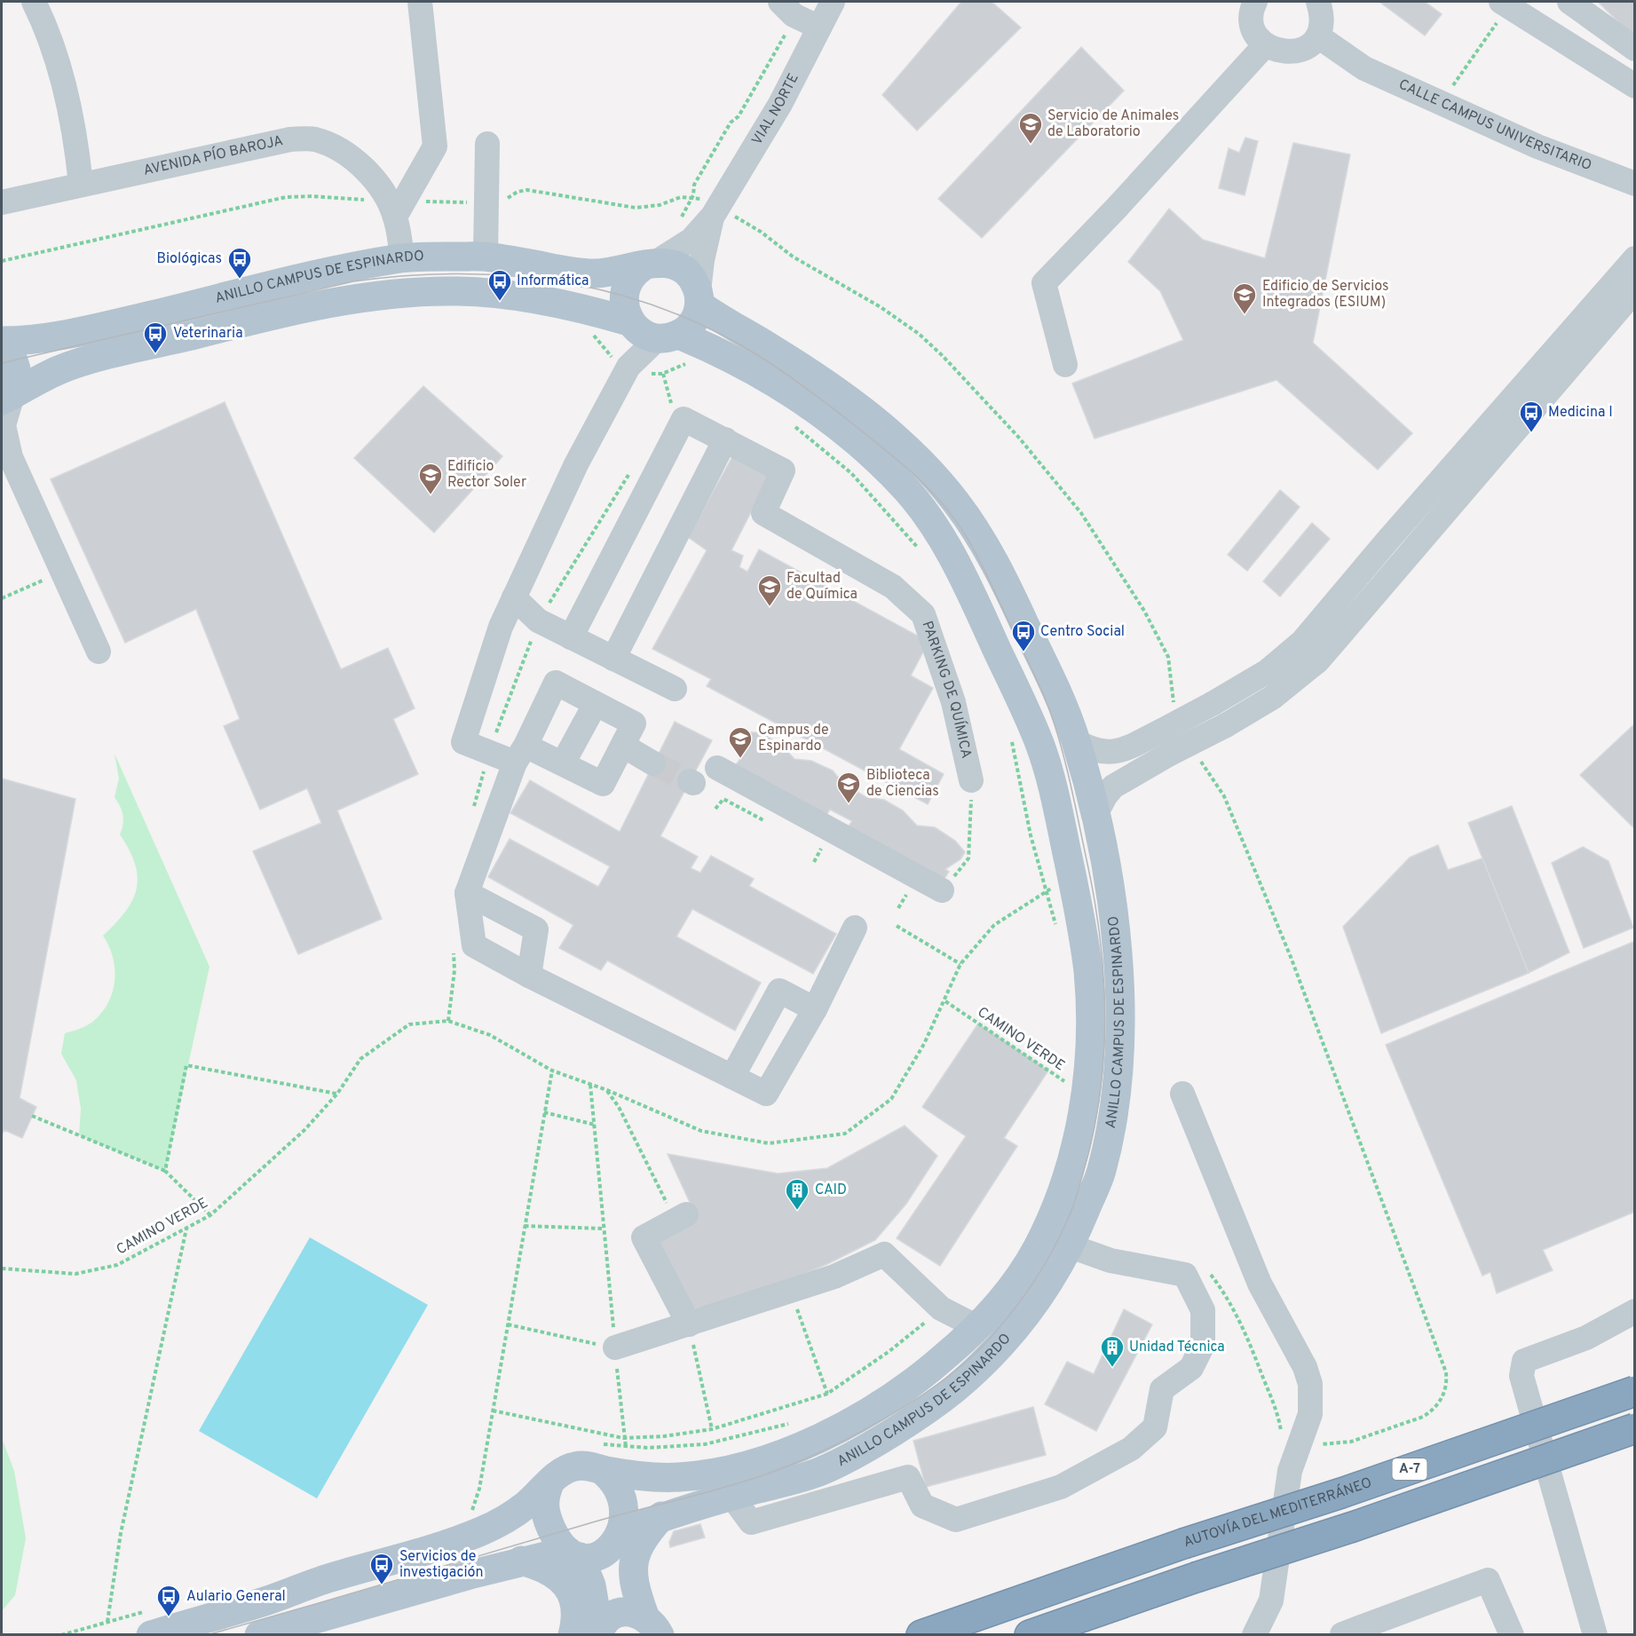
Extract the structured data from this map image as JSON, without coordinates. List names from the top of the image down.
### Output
{
  "streets": {
    "highway": ["A-7", "AUTOVÍA DEL MEDITERRÁNEO"],
    "main road": ["ANILLO CAMPUS DE ESPINARDO"],
    "street": [
      "VIAL NORTE",
      "CALLE CAMPUS UNIVERSITARIO",
      "AVENIDA PÍO BAROJA",
      "PARKING DE QUÍMICA"
    ],
    "path": ["CAMINO VERDE"]
  },
  "crossings": [
    ["VIAL NORTE", "ANILLO CAMPUS DE ESPINARDO"]
  ],
  "places": {
    "school or university": [
      "Servicio de Animales de Laboratorio",
      "Edificio de Servicios Integrados (ESIUM)",
      "Edificio Rector Soler",
      "Facultad de Química",
      "Campus de Espinardo",
      "Biblioteca de Ciencias"
    ],
    "bus stop": [
      "Biológicas",
      "Informática",
      "Veterinaria",
      "Medicina I",
      "Centro Social",
      "Servicios de investigación",
      "Aulario General"
    ],
    "building": ["CAID", "Unidad Técnica"]
  }
}
